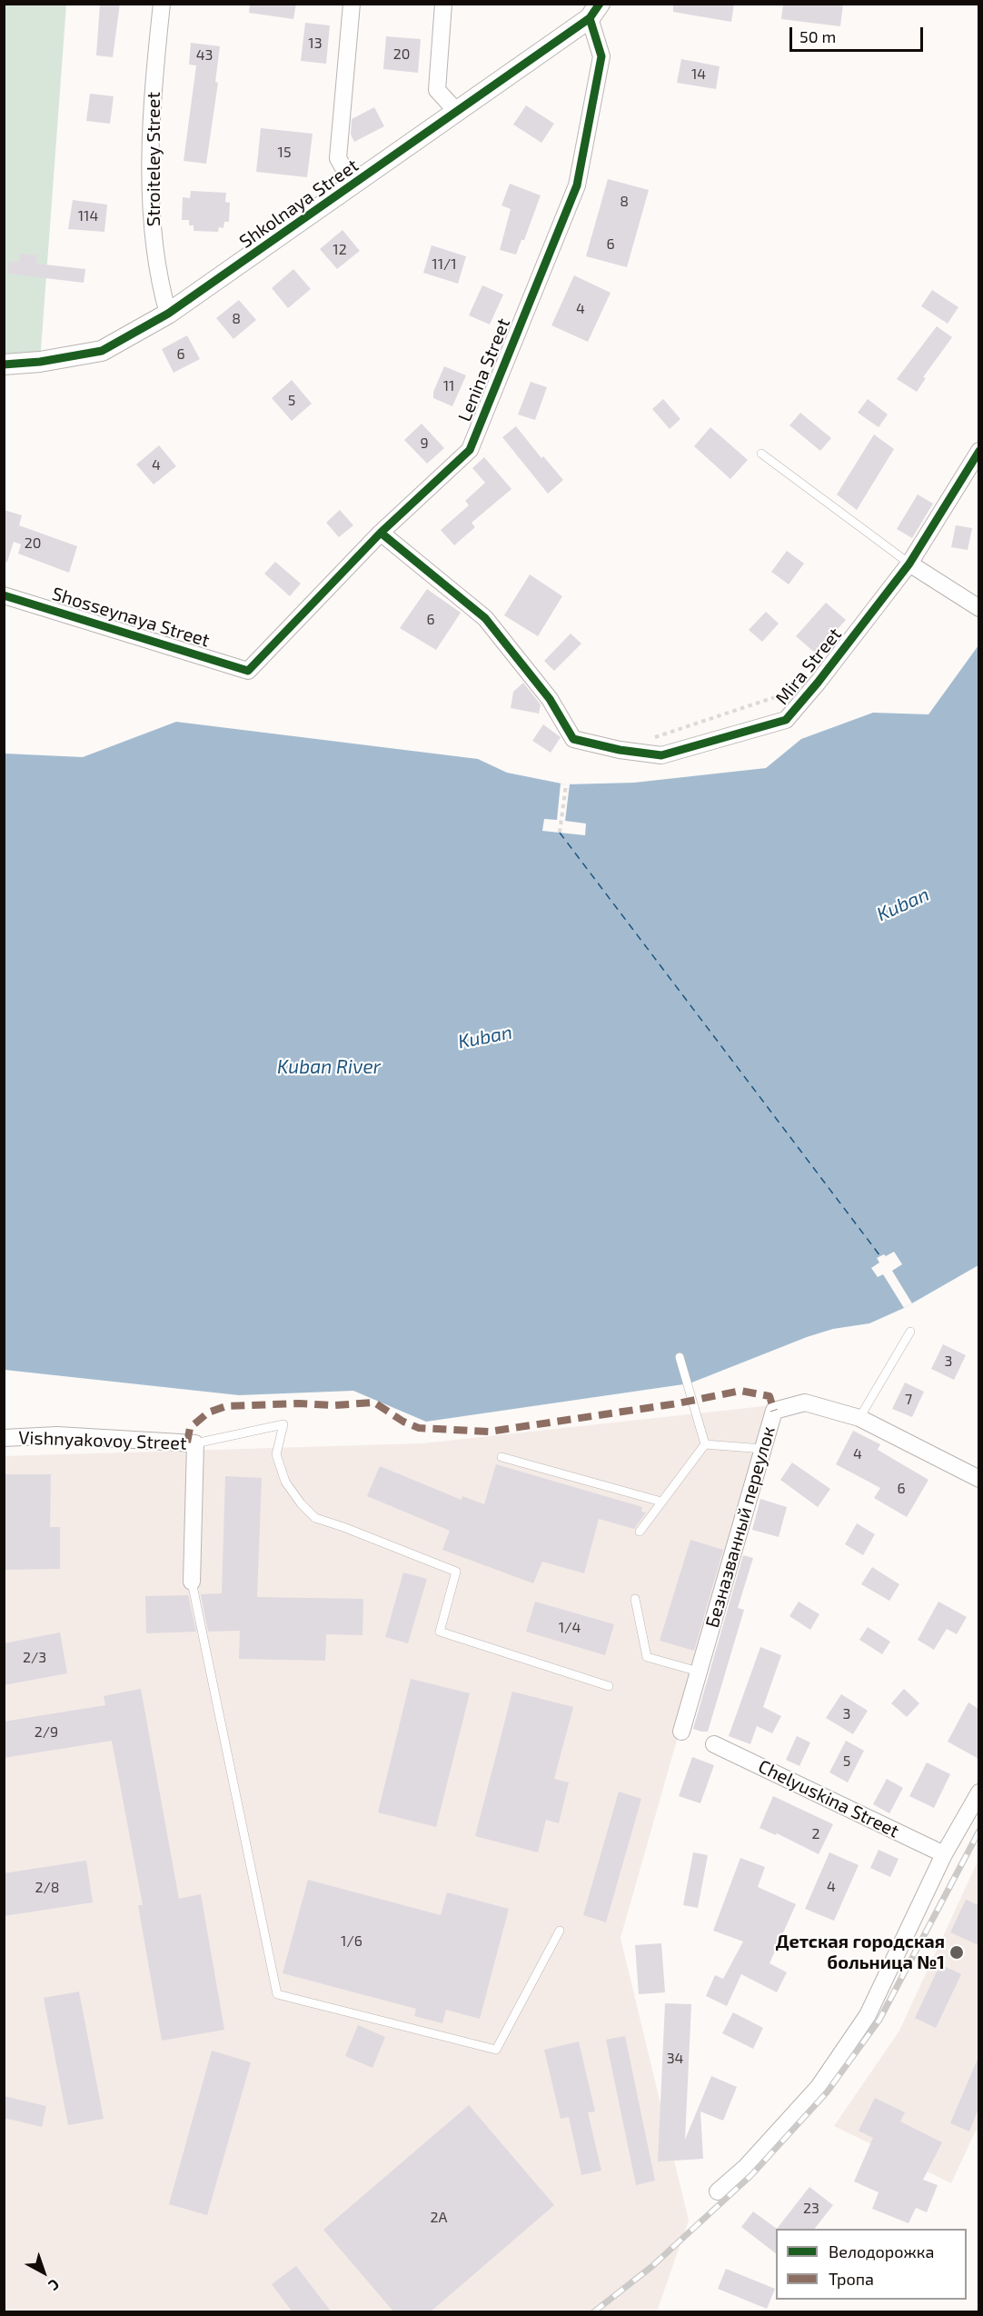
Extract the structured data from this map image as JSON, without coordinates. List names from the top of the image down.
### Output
{
  "streets": {
    "street": [
      "Stroiteley Street",
      "Shkolnaya Street",
      "Lenina Street",
      "Shosseynaya Street",
      "Mira Street",
      "Vishnyakovoy Street",
      "Безназванный переулок",
      "Chelyuskina Street"
    ]
  },
  "crossings": [
    ["Stroiteley Street", "Shkolnaya Street"],
    ["Shkolnaya Street", "Lenina Street"],
    ["Lenina Street", "Shosseynaya Street"],
    ["Lenina Street", "Mira Street"]
  ],
  "water": ["Kuban", "Kuban River"],
  "places": ["Детская городская больница №1"],
  "house_numbers": [
    "13",
    "20",
    "43",
    "14",
    "15",
    "8",
    "114",
    "6",
    "12",
    "11/1",
    "4",
    "8",
    "6",
    "11",
    "5",
    "9",
    "4",
    "20",
    "6",
    "3",
    "7",
    "4",
    "6",
    "1/4",
    "2/3",
    "3",
    "2/9",
    "5",
    "2",
    "4",
    "2/8",
    "1/6",
    "34",
    "23",
    "2А"
  ],
  "legend": ["Велодорожка", "Тропа"],
  "scale_bar": "50 m",
  "north": "bottom right"
}
